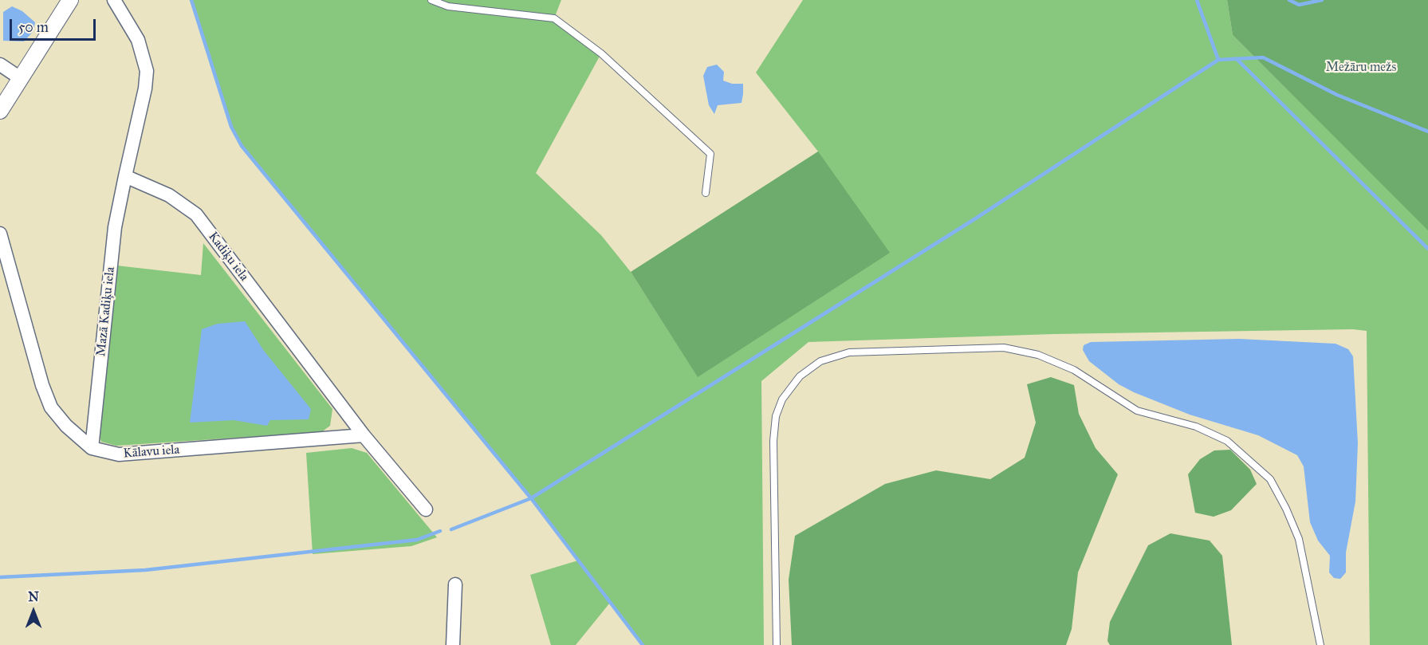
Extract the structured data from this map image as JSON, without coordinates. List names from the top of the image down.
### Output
{
  "streets": {
    "street": ["Kadiķu iela", "Mazā Kadiķu iela", "Kālavu iela"]
  },
  "crossings": [
    ["Kadiķu iela", "Mazā Kadiķu iela"],
    ["Kadiķu iela", "Kālavu iela"],
    ["Mazā Kadiķu iela", "Kālavu iela"]
  ],
  "parks": ["Mežāru mežs"],
  "scale_bar": "50 m",
  "north": "top"
}
